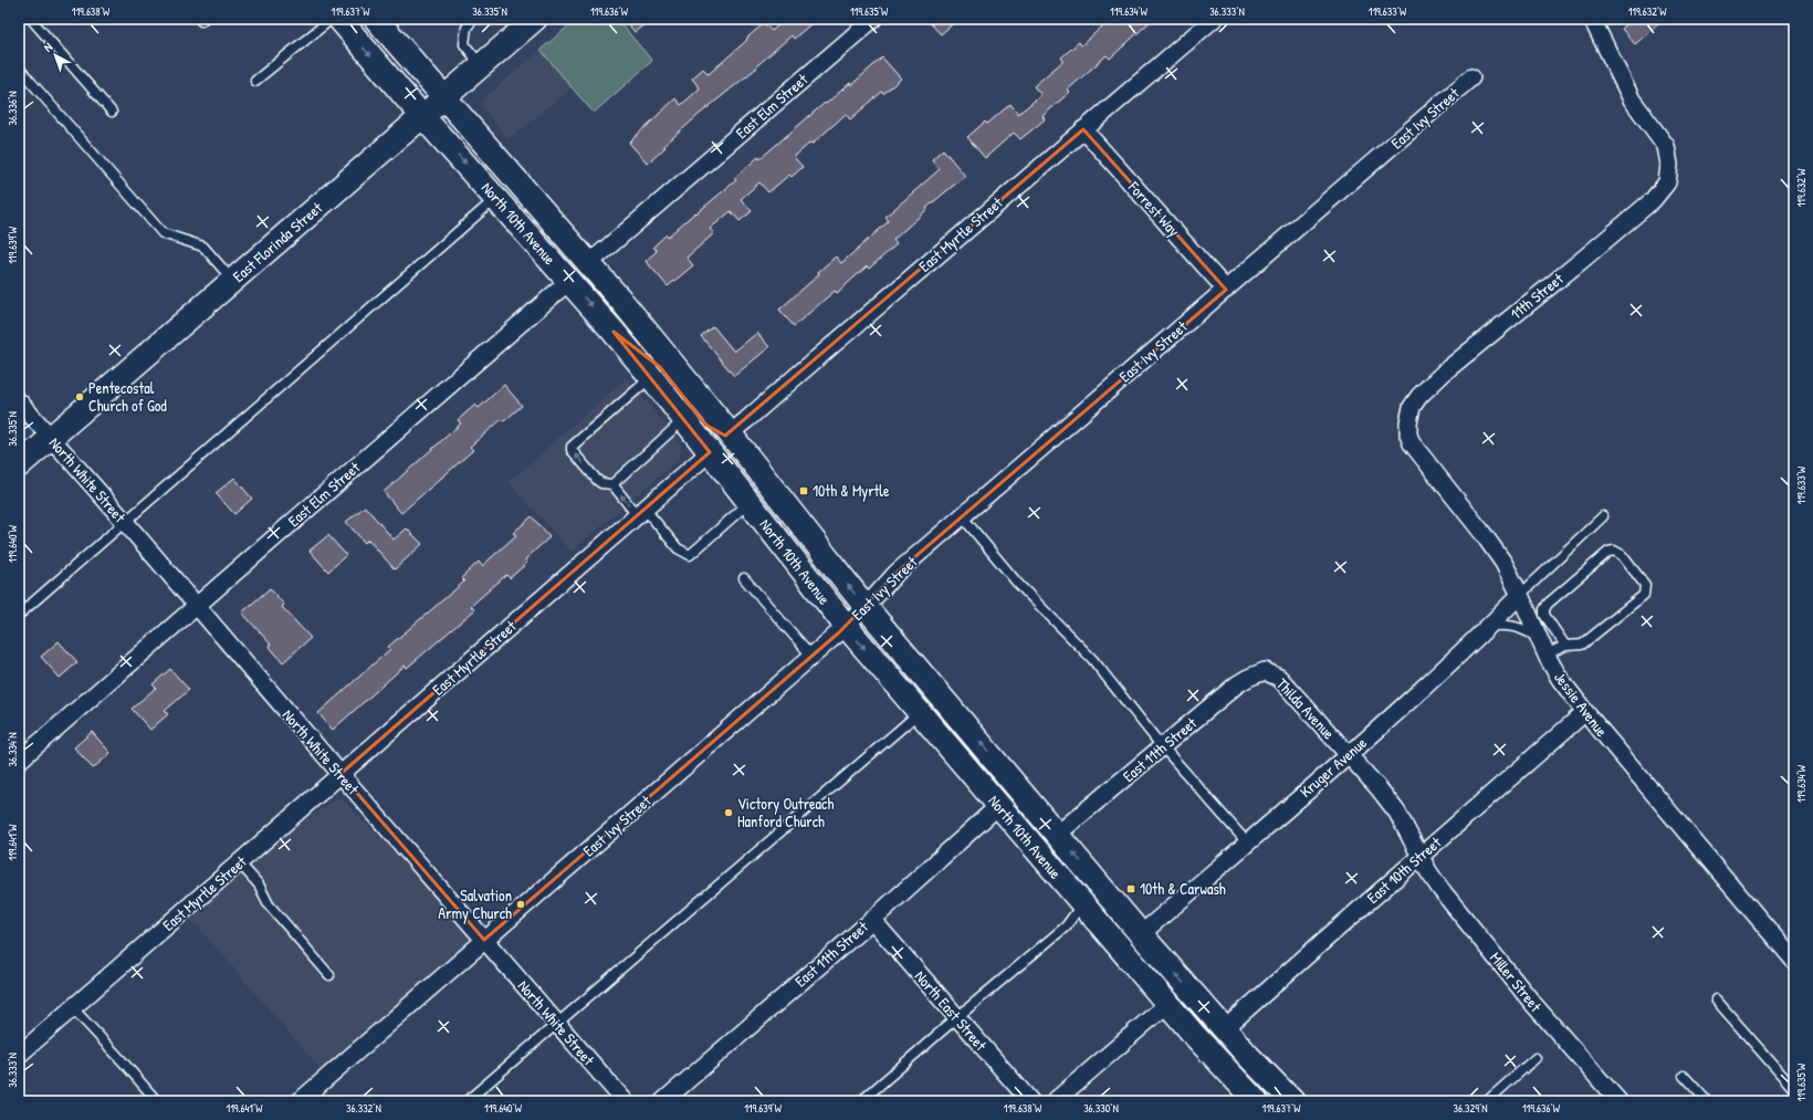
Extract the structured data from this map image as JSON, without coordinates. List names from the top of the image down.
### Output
{
  "streets": {
    "main road": ["North 10th Avenue", "East Florinda Street"],
    "street": [
      "East Elm Street",
      "East Ivy Street",
      "Forrest Way",
      "East Myrtle Street",
      "11th Street",
      "North White Street",
      "Jessie Avenue",
      "Thilda Avenue",
      "East 11th Street",
      "Kruger Avenue",
      "East 10th Street",
      "Miller Street",
      "North East Street"
    ]
  },
  "crossings": [
    ["East Elm Street", "North 10th Avenue"],
    ["East Elm Street", "North White Street"],
    ["East Ivy Street", "Forrest Way"],
    ["East Ivy Street", "North 10th Avenue"],
    ["East Ivy Street", "North White Street"],
    ["Forrest Way", "East Myrtle Street"],
    ["North 10th Avenue", "East Myrtle Street"],
    ["North 10th Avenue", "East Florinda Street"],
    ["North 10th Avenue", "East 11th Street"],
    ["North 10th Avenue", "Kruger Avenue"],
    ["North 10th Avenue", "East 10th Street"],
    ["East Myrtle Street", "North White Street"],
    ["East Florinda Street", "North White Street"],
    ["11th Street", "Jessie Avenue"],
    ["Jessie Avenue", "Kruger Avenue"],
    ["Jessie Avenue", "East 10th Street"],
    ["Thilda Avenue", "East 11th Street"],
    ["Thilda Avenue", "Kruger Avenue"],
    ["Thilda Avenue", "East 10th Street"],
    ["Thilda Avenue", "Miller Street"],
    ["East 11th Street", "North East Street"],
    ["East 10th Street", "Miller Street"]
  ],
  "places": {
    "other": ["Pentecostal Church of God", "Victory Outreach Hanford Church", "Salvation Army Church"],
    "transit": ["10th & Myrtle", "10th & Carwash"]
  },
  "north": "top left",
  "coordinates": [
    "119.638°W",
    "119.637°W",
    "36.335°N",
    "119.636°W",
    "119.635°W",
    "119.634°W",
    "36.333°N",
    "119.633°W",
    "119.632°W",
    "36.336°N",
    "119.639°W",
    "119.640°W",
    "36.334°N",
    "119.641°W",
    "36.332°N",
    "36.330°N",
    "36.329°N"
  ]
}
